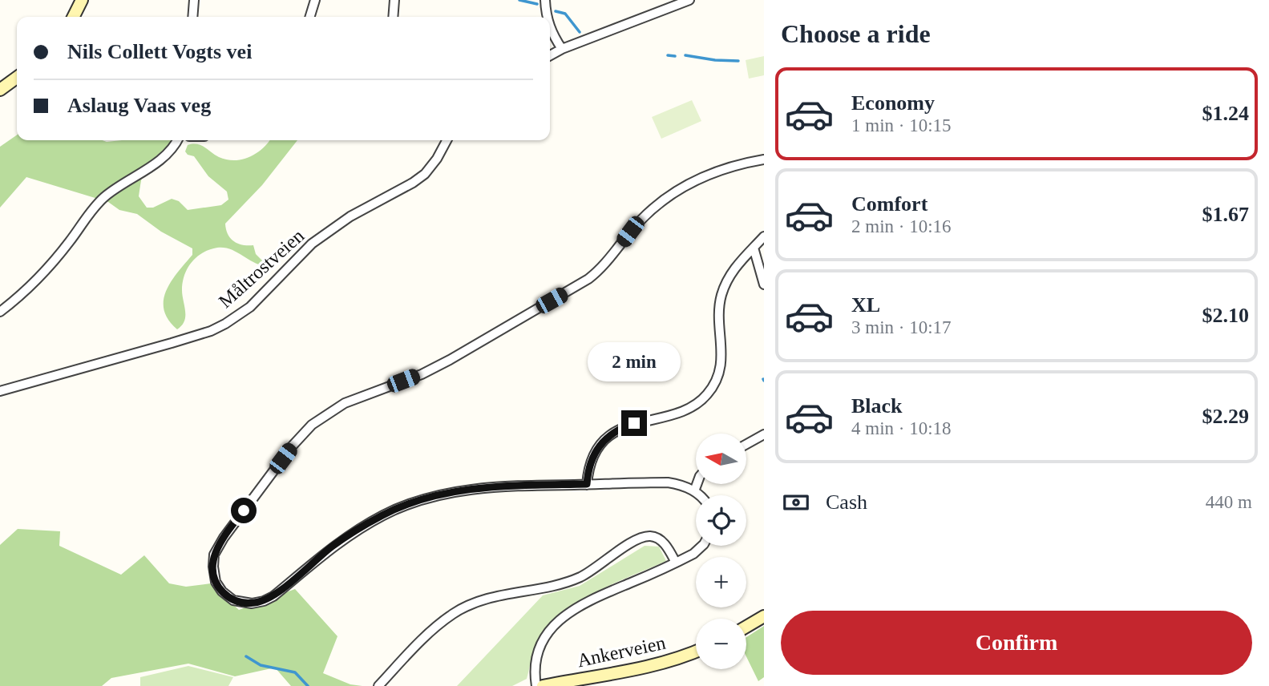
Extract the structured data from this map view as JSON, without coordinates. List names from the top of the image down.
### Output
{
  "streets": {
    "main road": ["Ankerveien"],
    "street": ["Måltrostveien"]
  },
  "north": "left",
  "page": {
    "heading": "Choose a ride",
    "banner": ["Nils Collett Vogts vei", "Aslaug Vaas veg"],
    "list": [
      {
        "name": "Economy",
        "note": "1 min · 10:15",
        "value": "$1.24"
      },
      {
        "name": "Comfort",
        "note": "2 min · 10:16",
        "value": "$1.67"
      },
      {
        "name": "XL",
        "note": "3 min · 10:17",
        "value": "$2.10"
      },
      {
        "name": "Black",
        "note": "4 min · 10:18",
        "value": "$2.29"
      }
    ],
    "bubble": "2 min",
    "map_buttons": ["+", "−"],
    "pay": ["Cash", "440 m"],
    "buttons": "Confirm"
  }
}
